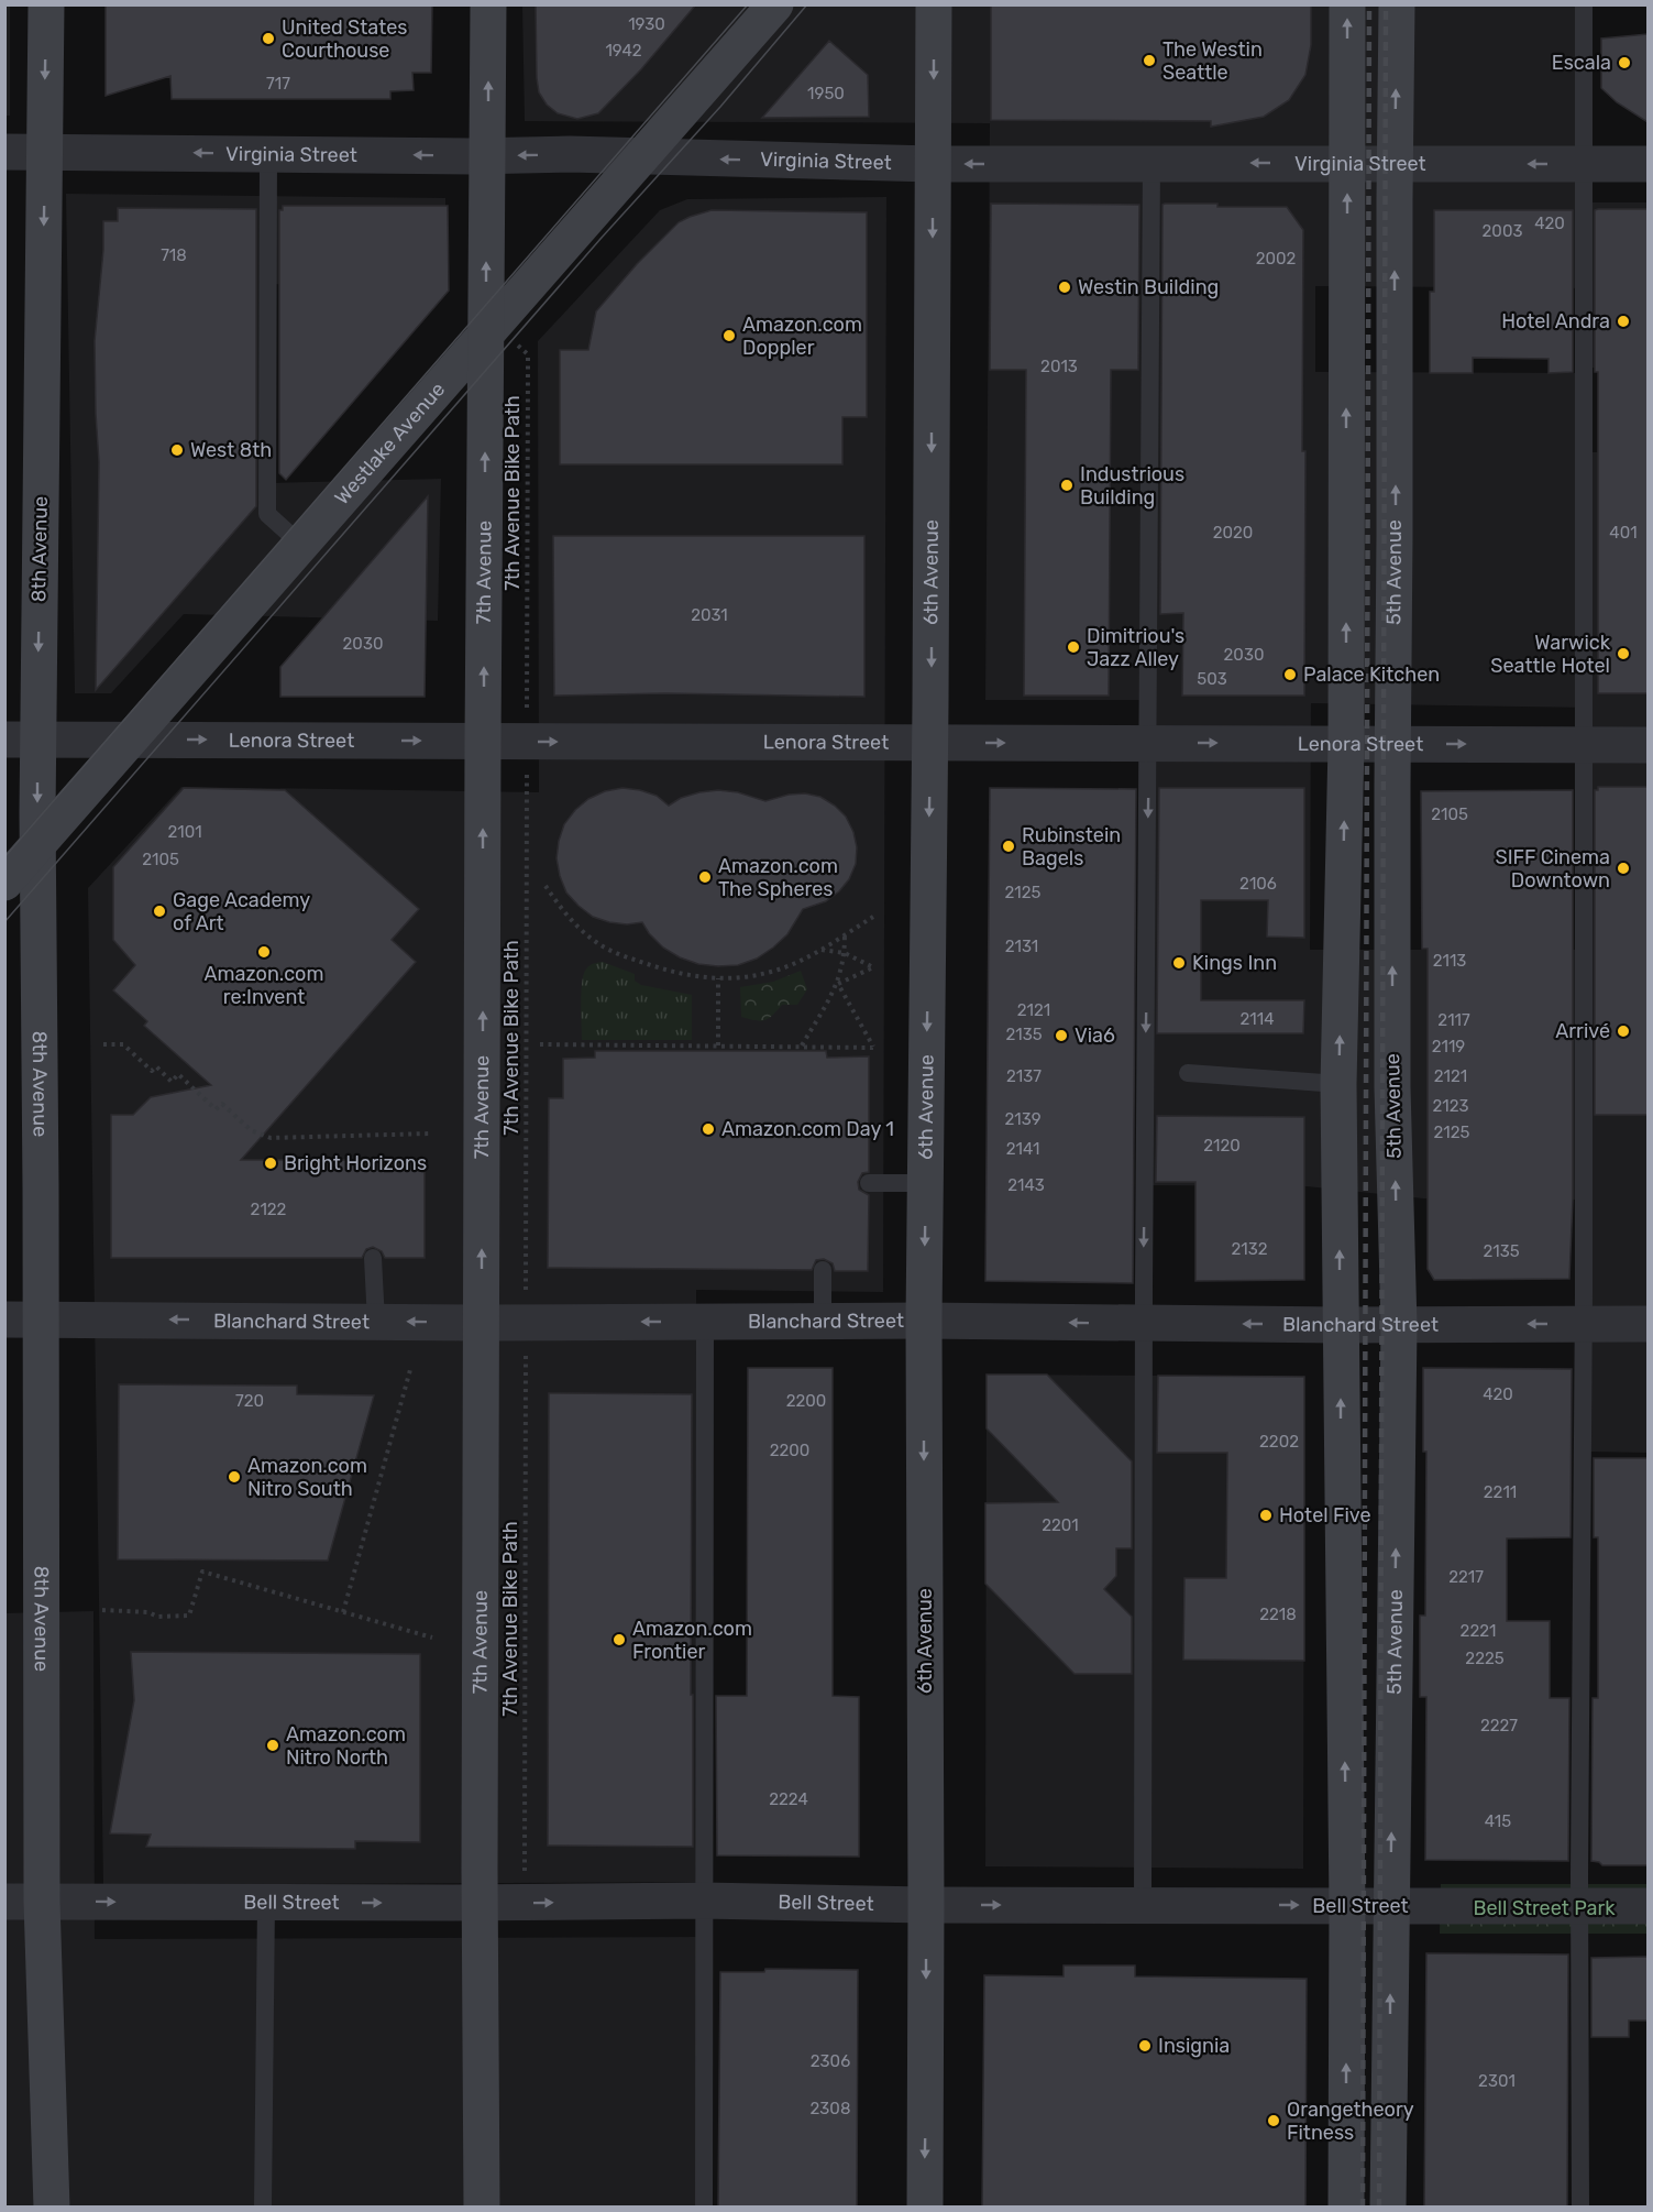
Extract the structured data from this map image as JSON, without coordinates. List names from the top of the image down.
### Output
{
  "streets": {
    "main road": [
      "Westlake Avenue",
      "8th Avenue",
      "7th Avenue",
      "6th Avenue",
      "5th Avenue"
    ],
    "street": [
      "Virginia Street",
      "Lenora Street",
      "Blanchard Street",
      "Bell Street"
    ],
    "path": ["7th Avenue Bike Path"]
  },
  "crossings": [
    ["Virginia Street", "Westlake Avenue"],
    ["Virginia Street", "8th Avenue"],
    ["Virginia Street", "7th Avenue"],
    ["Virginia Street", "6th Avenue"],
    ["Virginia Street", "5th Avenue"],
    ["Westlake Avenue", "7th Avenue Bike Path"],
    ["Westlake Avenue", "8th Avenue"],
    ["Westlake Avenue", "7th Avenue"],
    ["Westlake Avenue", "Lenora Street"],
    ["7th Avenue Bike Path", "7th Avenue"],
    ["8th Avenue", "Lenora Street"],
    ["8th Avenue", "Blanchard Street"],
    ["8th Avenue", "Bell Street"],
    ["7th Avenue", "Lenora Street"],
    ["7th Avenue", "Blanchard Street"],
    ["7th Avenue", "Bell Street"],
    ["6th Avenue", "Lenora Street"],
    ["6th Avenue", "Blanchard Street"],
    ["6th Avenue", "Bell Street"],
    ["5th Avenue", "Lenora Street"],
    ["5th Avenue", "Blanchard Street"],
    ["5th Avenue", "Bell Street"]
  ],
  "one_way": [
    "Virginia Street",
    "8th Avenue",
    "7th Avenue",
    "6th Avenue",
    "Lenora Street",
    "Blanchard Street",
    "Bell Street"
  ],
  "parks": ["Bell Street Park"],
  "places": [
    "United States Courthouse",
    "The Westin Seattle",
    "Escala",
    "Westin Building",
    "Hotel Andra",
    "Amazon.com Doppler",
    "West 8th",
    "Industrious Building",
    "Dimitriou's Jazz Alley",
    "Warwick Seattle Hotel",
    "Palace Kitchen",
    "Rubinstein Bagels",
    "SIFF Cinema Downtown",
    "Amazon.com The Spheres",
    "Gage Academy of Art",
    "Amazon.com re:Invent",
    "Kings Inn",
    "Arrivé",
    "Via6",
    "Amazon.com Day 1",
    "Bright Horizons",
    "Amazon.com Nitro South",
    "Hotel Five",
    "Amazon.com Frontier",
    "Amazon.com Nitro North",
    "Insignia",
    "Orangetheory Fitness"
  ],
  "house_numbers": [
    "1930",
    "1942",
    "717",
    "1950",
    "420",
    "2003",
    "718",
    "2002",
    "2013",
    "2020",
    "401",
    "2031",
    "2030",
    "2030",
    "503",
    "2105",
    "2101",
    "2105",
    "2106",
    "2125",
    "2131",
    "2113",
    "2121",
    "2114",
    "2117",
    "2135",
    "2119",
    "2137",
    "2121",
    "2123",
    "2139",
    "2125",
    "2120",
    "2141",
    "2143",
    "2122",
    "2132",
    "2135",
    "420",
    "720",
    "2200",
    "2202",
    "2200",
    "2211",
    "2201",
    "2217",
    "2218",
    "2221",
    "2225",
    "2227",
    "2224",
    "415",
    "2306",
    "2301",
    "2308"
  ]
}
